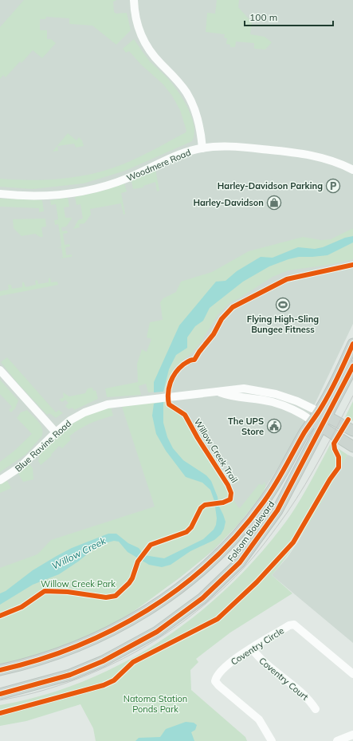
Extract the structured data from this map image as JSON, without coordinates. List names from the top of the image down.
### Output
{
  "streets": {
    "main road": ["Blue Ravine Road", "Folsom Boulevard"],
    "street": ["Woodmere Road", "Coventry Circle", "Coventry Court"],
    "cycle path": ["Willow Creek Trail"]
  },
  "crossings": [
    ["Blue Ravine Road", "Folsom Boulevard"],
    ["Coventry Circle", "Coventry Court"]
  ],
  "water": ["Willow Creek"],
  "parks": ["Willow Creek Park", "Natoma Station Ponds Park"],
  "places": {
    "parking": ["Harley-Davidson Parking"],
    "shop": ["Harley-Davidson"],
    "sports": ["Flying High-Sling Bungee Fitness"],
    "public building": ["The UPS Store"]
  },
  "scale_bar": "100 m"
}
